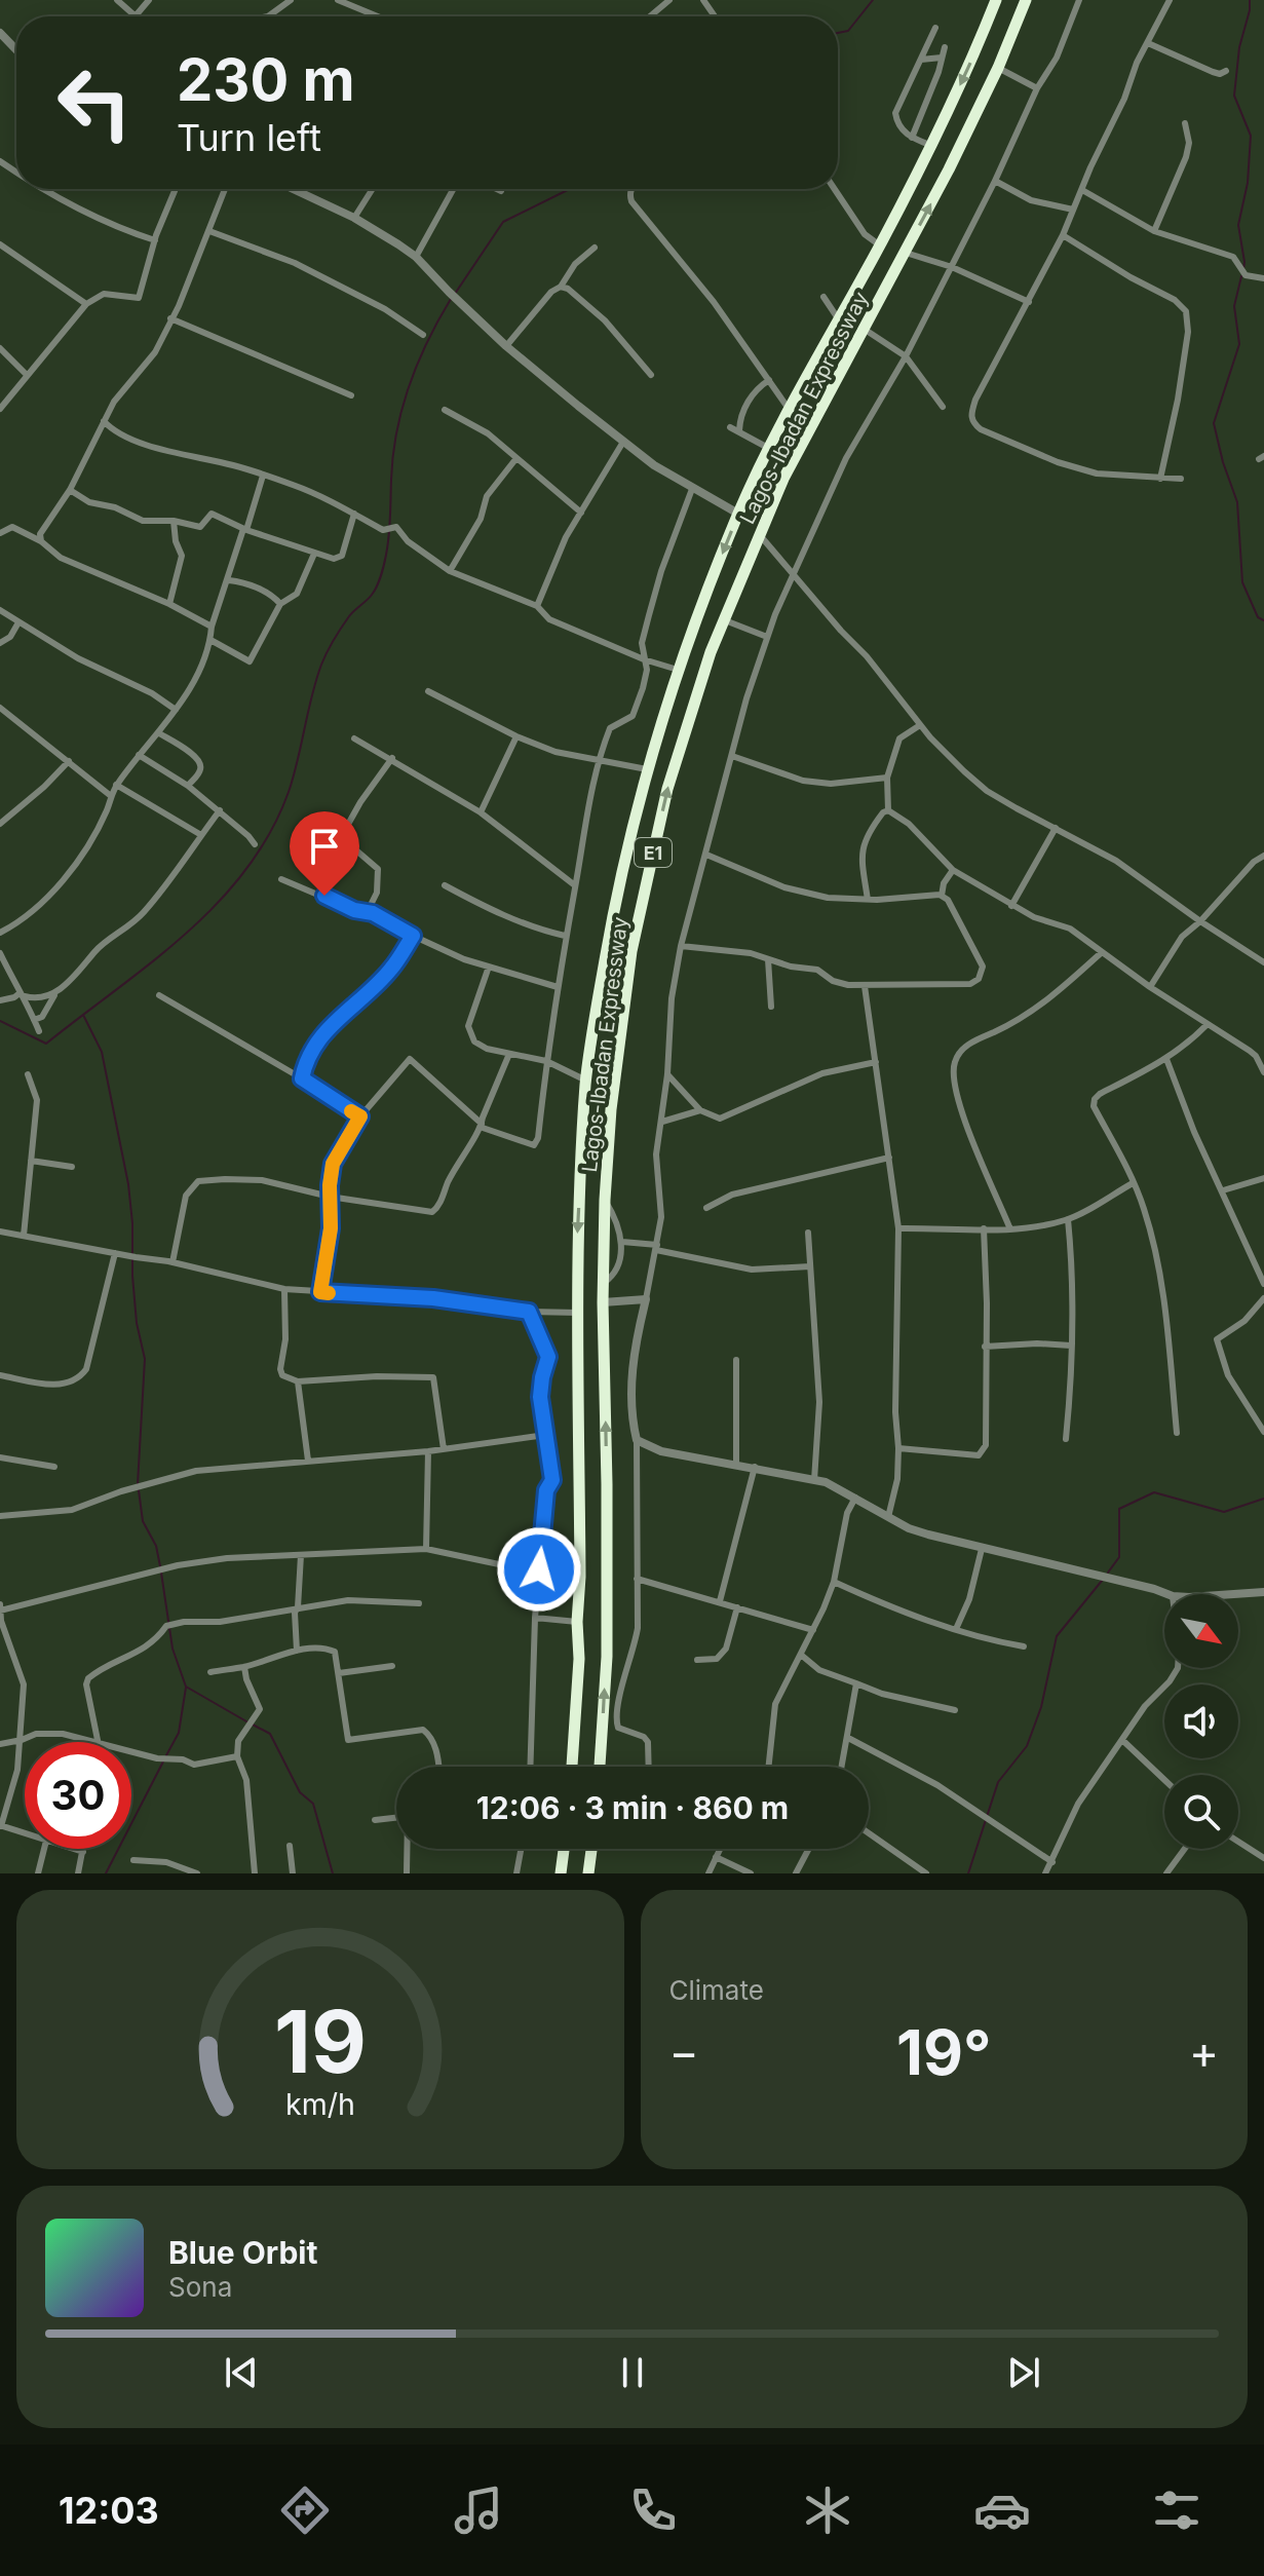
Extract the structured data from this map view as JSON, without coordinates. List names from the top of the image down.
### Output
{
  "streets": {
    "highway": ["Lagos-Ibadan Expressway", "E1"]
  },
  "north": "bottom right",
  "page": {
    "turn": ["230 m", "Turn left"],
    "limit": "30",
    "trip": "12:06 · 3 min · 860 m",
    "tile": "Climate",
    "heat": ["−", "19°", "+"],
    "song": ["Blue Orbit", "Sona"],
    "tabs": "12:03",
    "gauge": ["19", "km/h"]
  }
}
